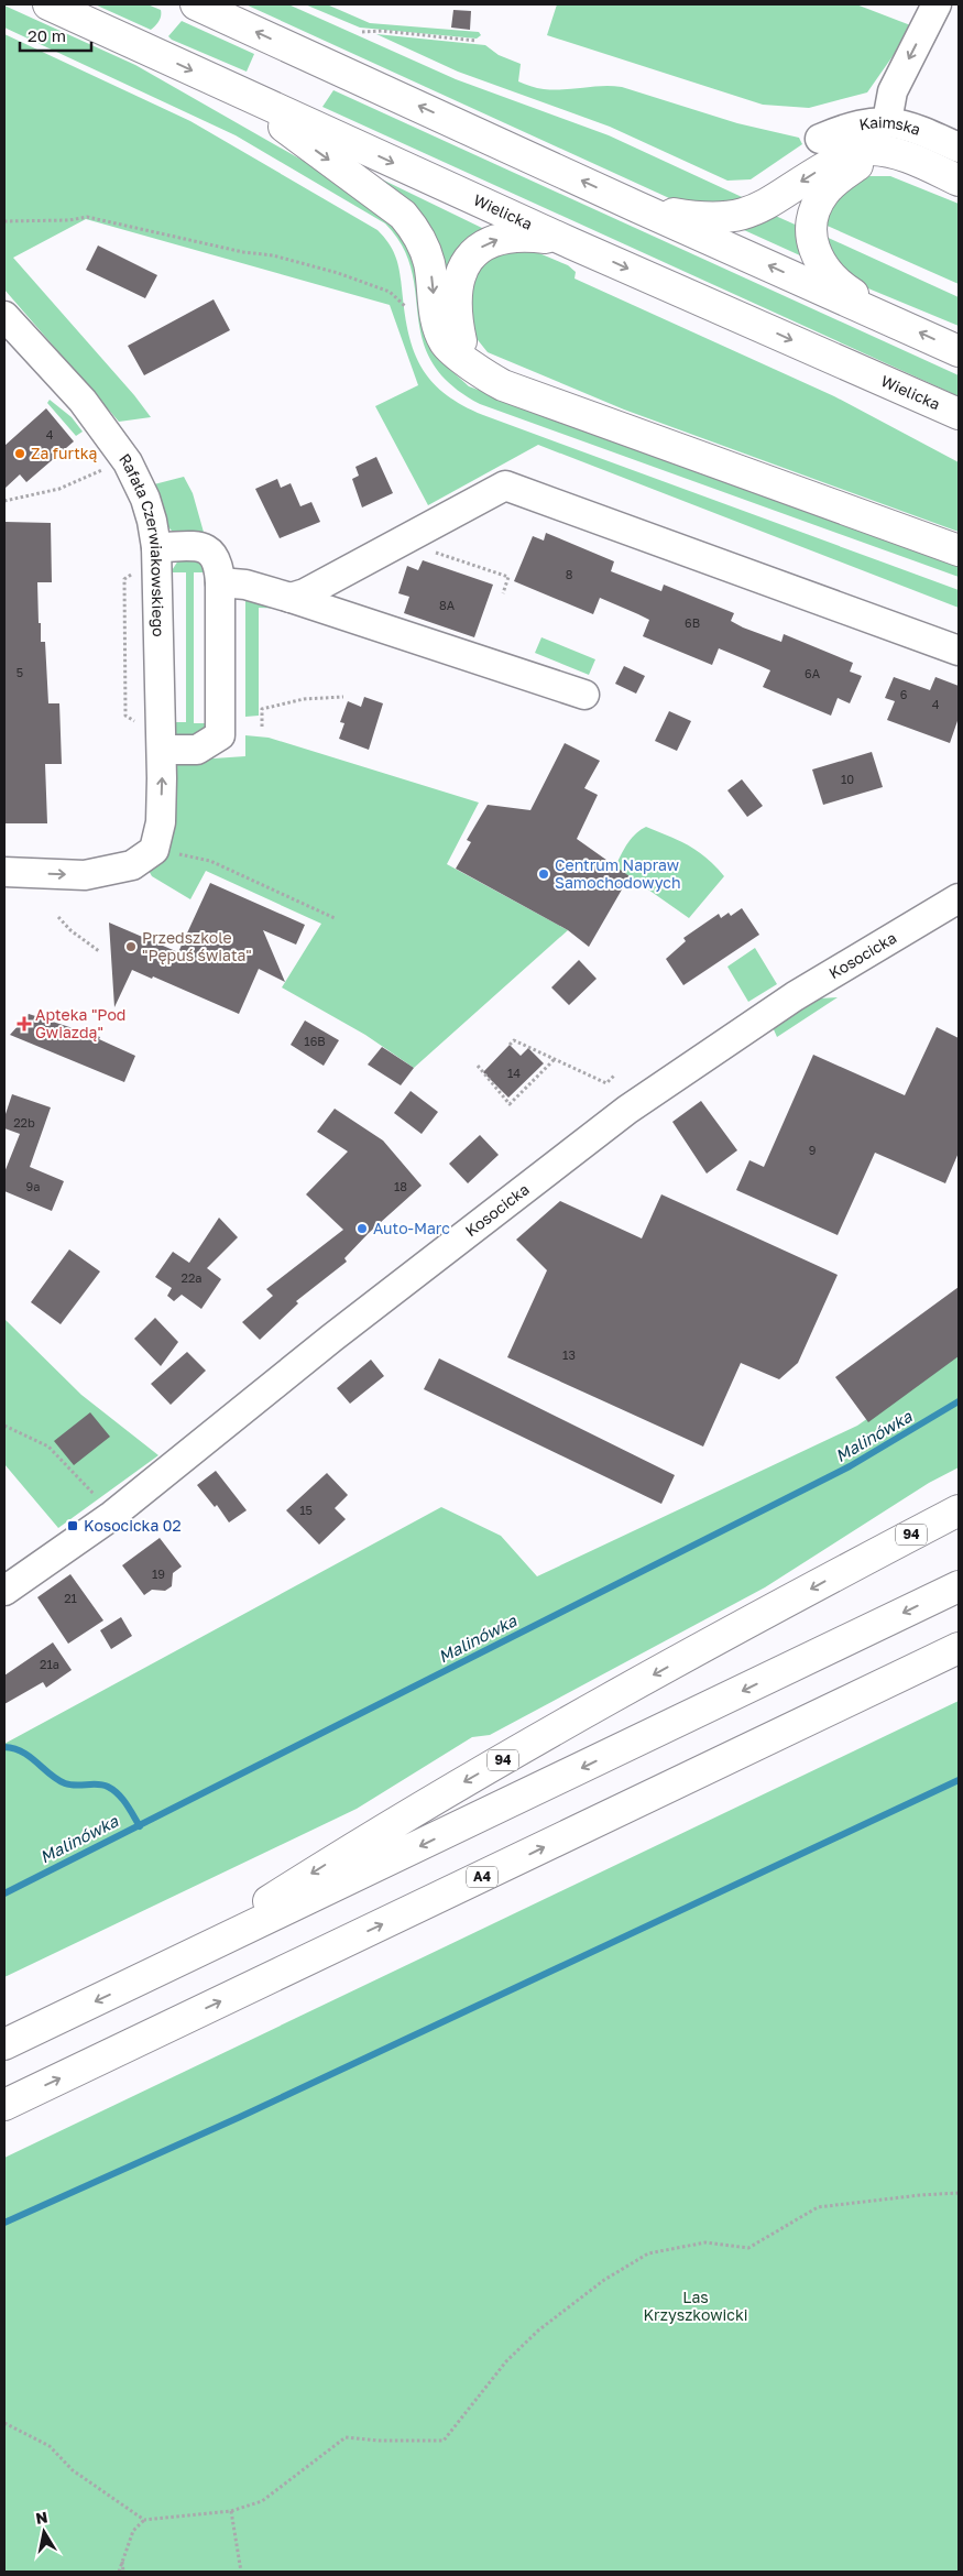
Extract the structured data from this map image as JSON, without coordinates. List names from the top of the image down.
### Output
{
  "streets": {
    "main road": ["Wielicka", "94", "A4"],
    "street": ["Kaimska", "Rafała Czerwiakowskiego", "Kosocicka"]
  },
  "water": ["Malinówka"],
  "parks": ["Las Krzyszkowicki"],
  "places": {
    "other": [
      "Za furtką",
      "Centrum Napraw Samochodowych",
      "Przedszkole \"Pępuś świata\"",
      "Auto-Marc"
    ],
    "health": ["Apteka \"Pod Gwiazdą\""],
    "transit": ["Kosocicka 02"]
  },
  "house_numbers": [
    "4",
    "8",
    "8A",
    "6B",
    "5",
    "6A",
    "6",
    "4",
    "10",
    "16B",
    "14",
    "22b",
    "9",
    "9a",
    "18",
    "22a",
    "13",
    "15",
    "19",
    "21",
    "21a"
  ],
  "scale_bar": "20 m",
  "north": "top"
}
